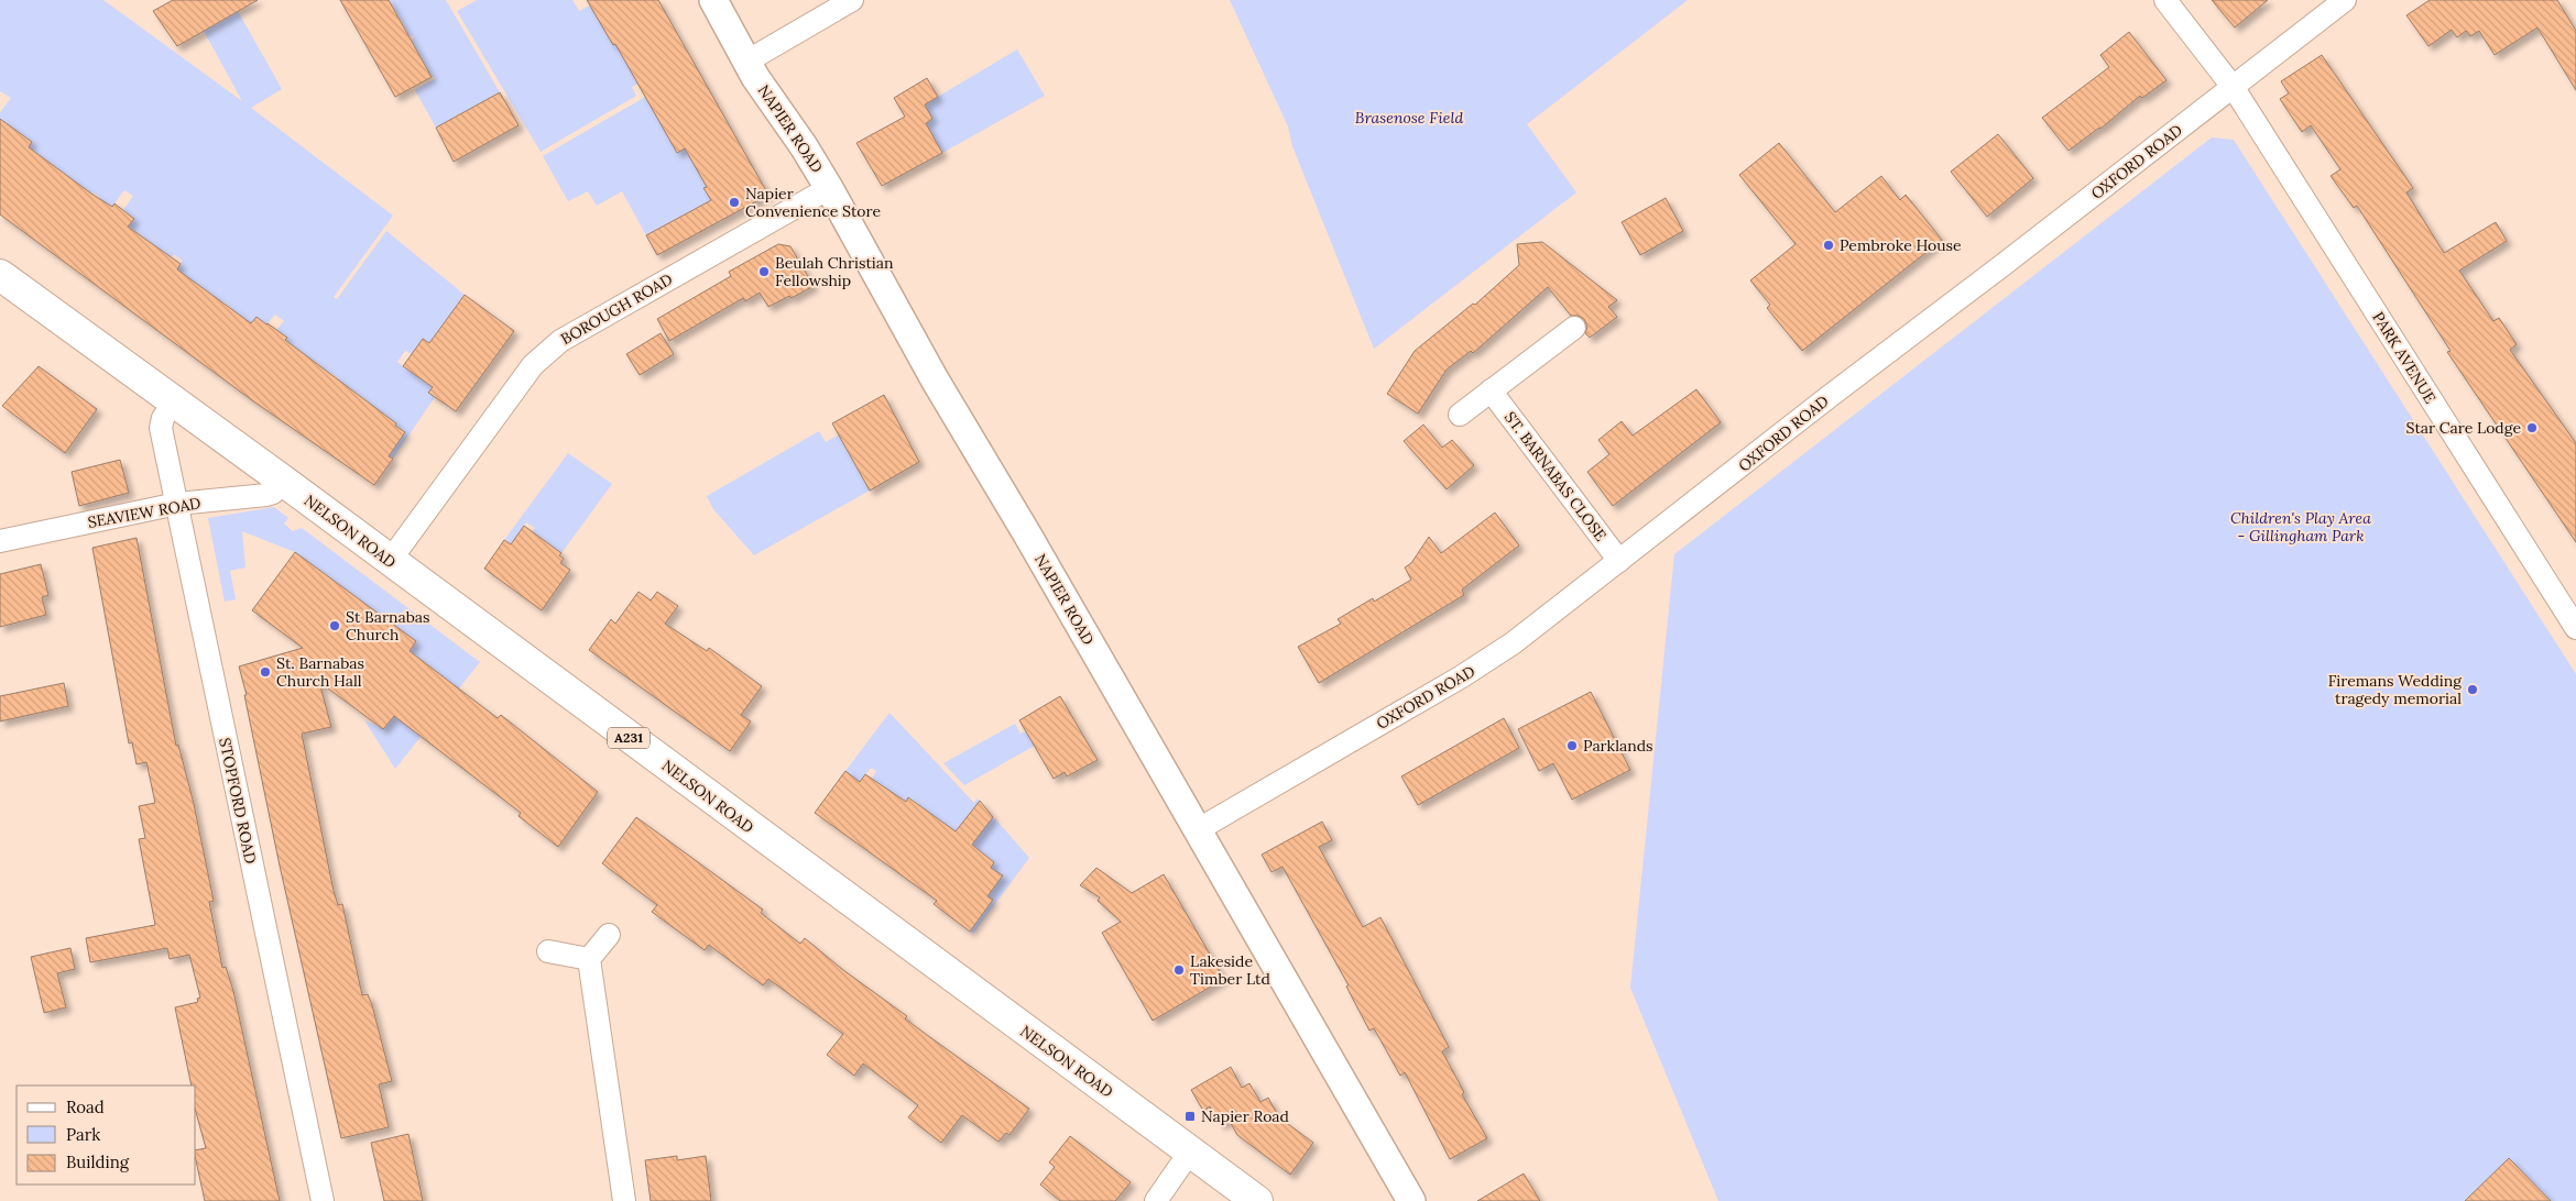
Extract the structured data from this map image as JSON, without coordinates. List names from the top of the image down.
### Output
{
  "streets": {
    "main road": ["NELSON ROAD", "A231"],
    "street": [
      "NAPIER ROAD",
      "OXFORD ROAD",
      "BOROUGH ROAD",
      "PARK AVENUE",
      "ST. BARNABAS CLOSE",
      "SEAVIEW ROAD",
      "STOPFORD ROAD"
    ]
  },
  "crossings": [
    ["NAPIER ROAD", "OXFORD ROAD"],
    ["NAPIER ROAD", "BOROUGH ROAD"],
    ["OXFORD ROAD", "PARK AVENUE"],
    ["OXFORD ROAD", "ST. BARNABAS CLOSE"],
    ["BOROUGH ROAD", "NELSON ROAD"],
    ["SEAVIEW ROAD", "NELSON ROAD"],
    ["SEAVIEW ROAD", "STOPFORD ROAD"],
    ["NELSON ROAD", "STOPFORD ROAD"]
  ],
  "parks": ["Brasenose Field", "Children's Play Area - Gillingham Park"],
  "places": {
    "other": [
      "Napier Convenience Store",
      "Pembroke House",
      "Beulah Christian Fellowship",
      "Star Care Lodge",
      "St Barnabas Church",
      "St. Barnabas Church Hall",
      "Firemans Wedding tragedy memorial",
      "Parklands",
      "Lakeside Timber Ltd"
    ],
    "transit": ["Napier Road"]
  },
  "legend": ["Road", "Park", "Building"]
}
